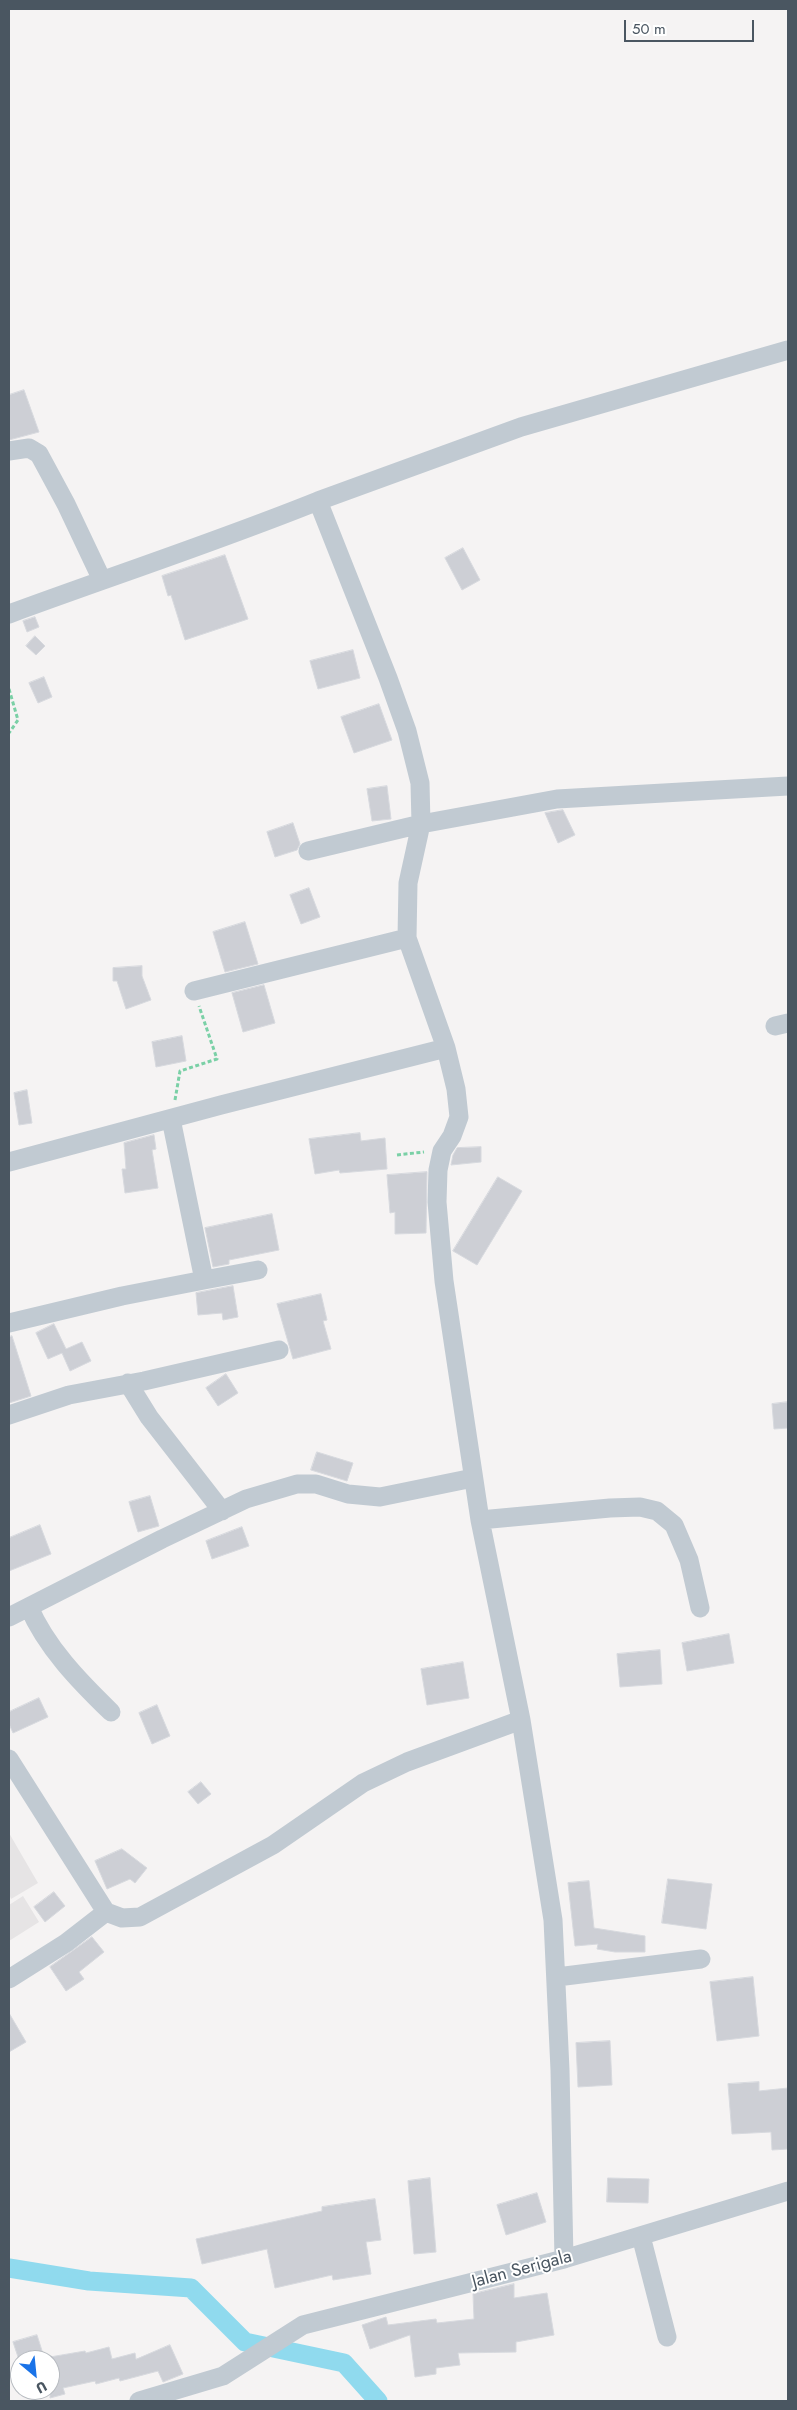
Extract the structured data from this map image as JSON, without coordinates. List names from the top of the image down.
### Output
{
  "streets": {
    "street": ["Jalan Serigala"]
  },
  "scale_bar": "50 m",
  "north": "bottom right"
}
